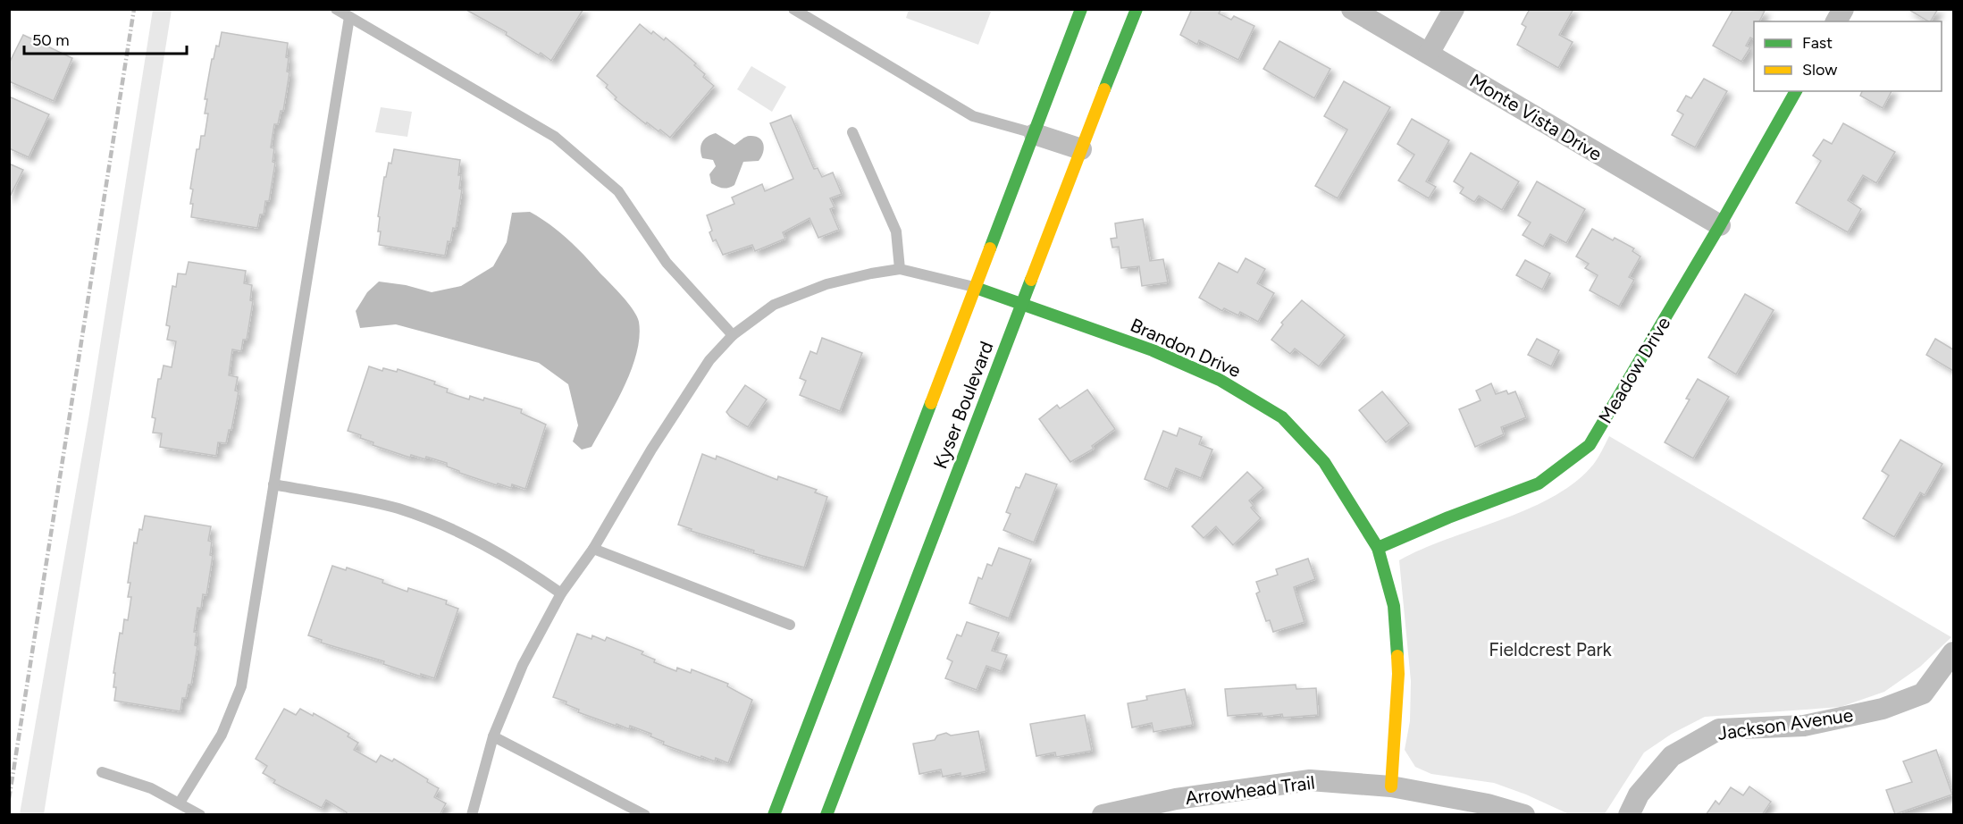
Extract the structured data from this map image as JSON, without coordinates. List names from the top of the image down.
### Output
{
  "streets": {
    "street": [
      "Monte Vista Drive",
      "Brandon Drive",
      "Meadow Drive",
      "Kyser Boulevard",
      "Jackson Avenue",
      "Arrowhead Trail"
    ]
  },
  "crossings": [
    ["Monte Vista Drive", "Meadow Drive"],
    ["Brandon Drive", "Meadow Drive"],
    ["Brandon Drive", "Kyser Boulevard"],
    ["Brandon Drive", "Arrowhead Trail"]
  ],
  "parks": ["Fieldcrest Park"],
  "legend": ["Fast", "Slow"],
  "scale_bar": "50 m"
}
